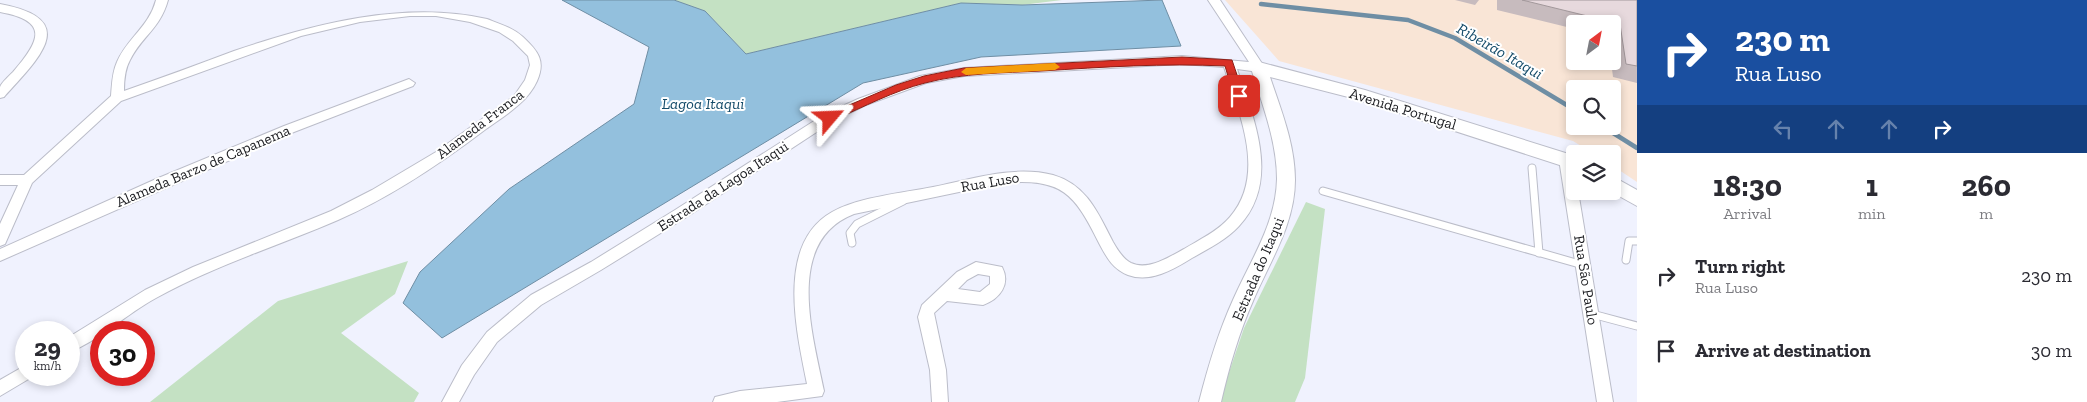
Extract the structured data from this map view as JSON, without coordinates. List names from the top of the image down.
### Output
{
  "streets": {
    "street": [
      "Avenida Portugal",
      "Alameda Franca",
      "Alameda Barzo de Capanema",
      "Rua Luso",
      "Estrada da Lagoa Itaqui",
      "Estrada do Itaqui",
      "Rua São Paulo"
    ]
  },
  "crossings": [
    ["Avenida Portugal", "Rua Luso"],
    ["Avenida Portugal", "Estrada da Lagoa Itaqui"],
    ["Avenida Portugal", "Estrada do Itaqui"],
    ["Rua Luso", "Estrada da Lagoa Itaqui"]
  ],
  "water": ["Ribeirão Itaqui", "Lagoa Itaqui"],
  "north": "top right",
  "page": {
    "turn": ["230 m", "Rua Luso"],
    "eta": [
      "18:30",
      "Arrival",
      "1",
      "min",
      "260",
      "m"
    ],
    "list": [
      {
        "name": "Turn right",
        "note": "Rua Luso",
        "value": "230 m"
      },
      {
        "name": "Arrive at destination",
        "value": "30 m"
      }
    ],
    "speed": "29 km/h",
    "limit": "30"
  }
}
